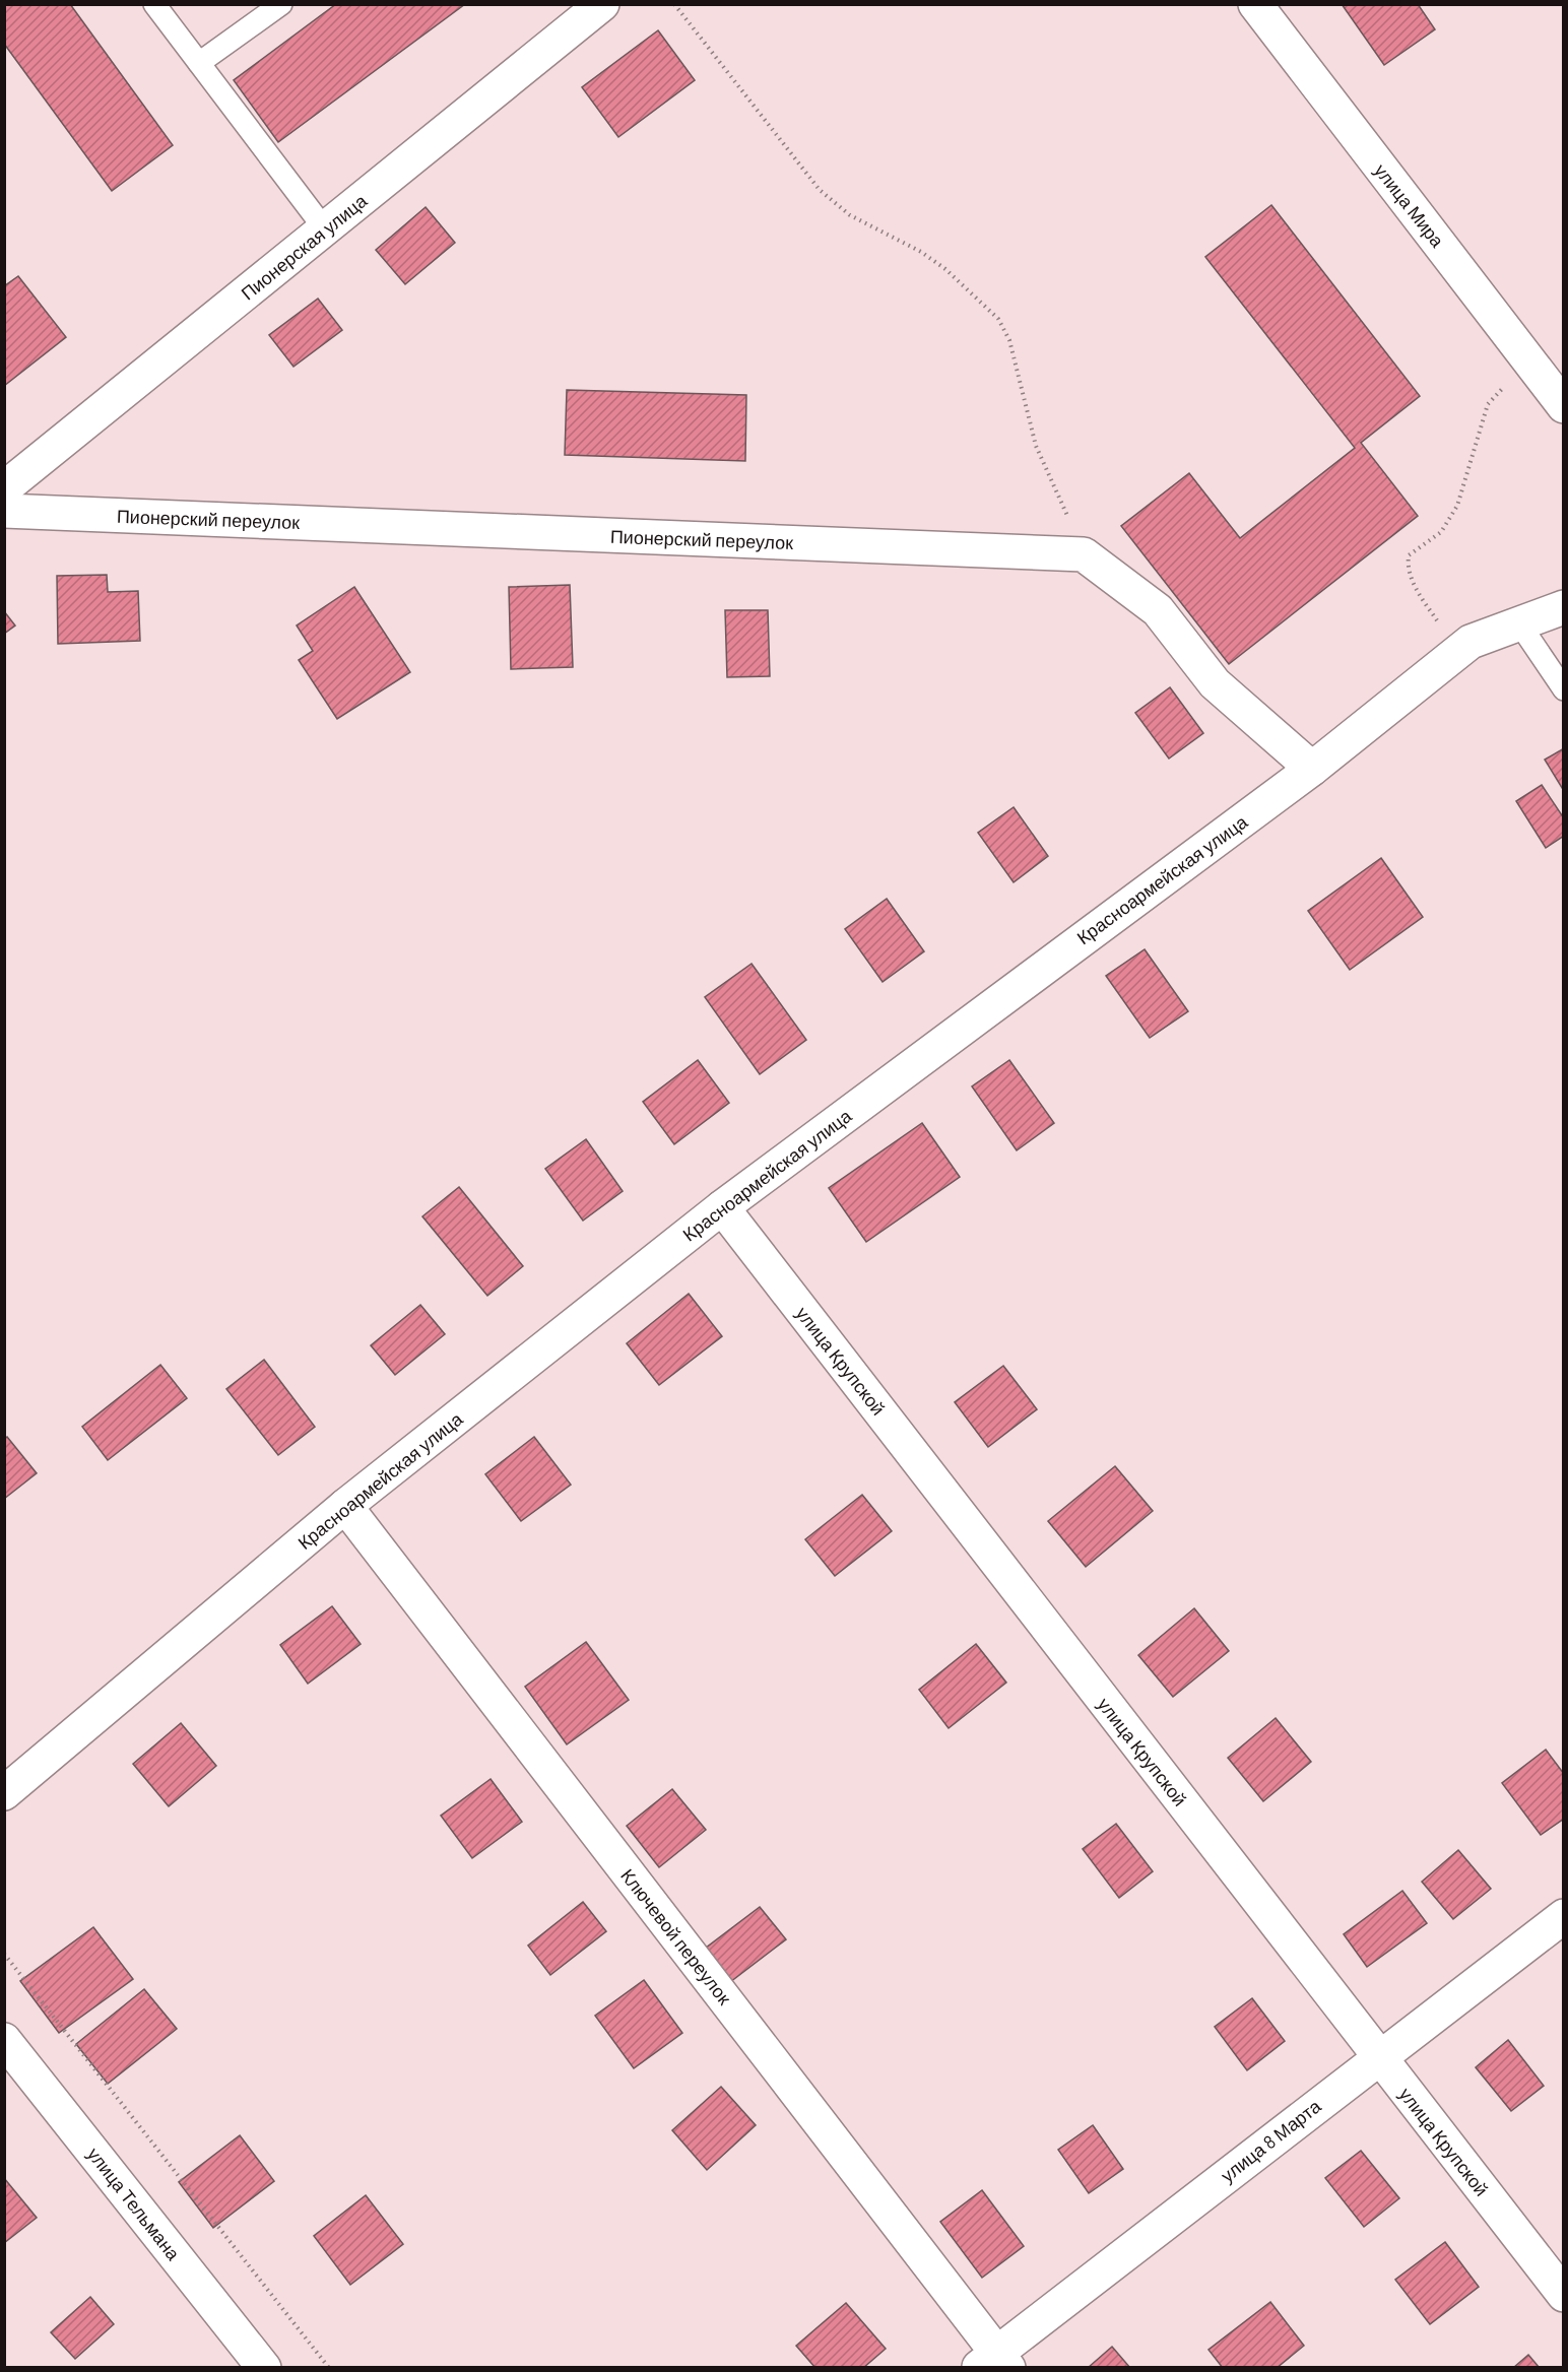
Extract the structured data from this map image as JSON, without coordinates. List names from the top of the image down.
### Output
{
  "streets": {
    "street": [
      "улица Мира",
      "Пионерская улица",
      "Пионерский переулок",
      "Красноармейская улица",
      "улица Крупской",
      "Ключевой переулок",
      "улица 8 Марта",
      "улица Тельмана"
    ]
  },
  "crossings": [
    ["Красноармейская улица", "улица Крупской"],
    ["Красноармейская улица", "Ключевой переулок"],
    ["улица Крупской", "улица 8 Марта"],
    ["Ключевой переулок", "улица 8 Марта"]
  ]
}
